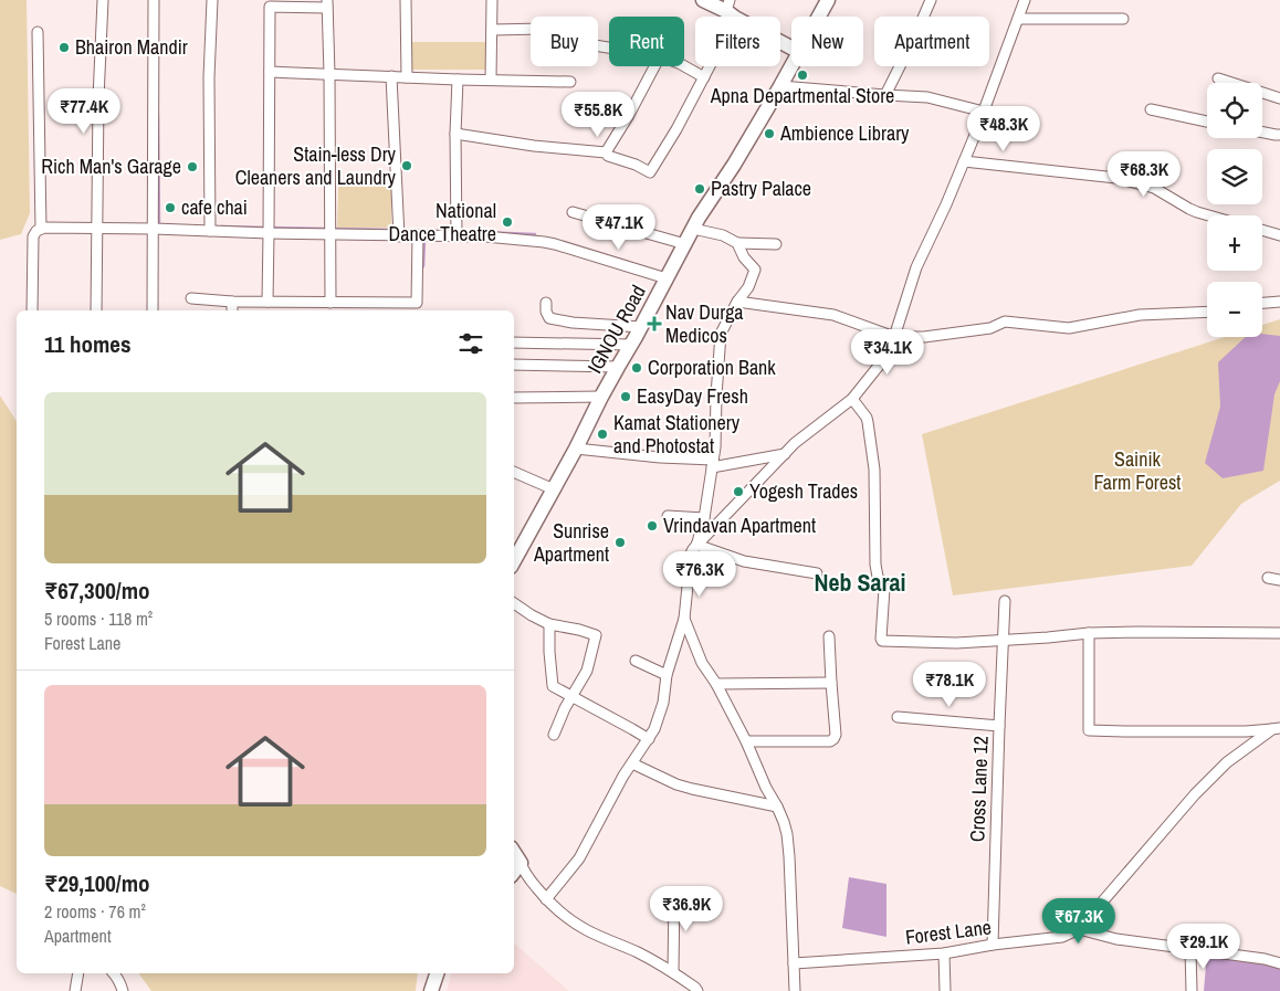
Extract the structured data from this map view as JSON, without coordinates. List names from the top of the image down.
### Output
{
  "streets": {
    "street": ["IGNOU Road", "Cross Lane 12", "Forest Lane"]
  },
  "crossings": [
    ["Cross Lane 12", "Forest Lane"]
  ],
  "districts": ["Neb Sarai"],
  "parks": ["Sainik Farm Forest"],
  "places": {
    "other": [
      "Bhairon Mandir",
      "Apna Departmental Store",
      "Ambience Library",
      "Stain-less Dry Cleaners and Laundry",
      "Rich Man's Garage",
      "Pastry Palace",
      "cafe chai",
      "National Dance Theatre",
      "Corporation Bank",
      "EasyDay Fresh",
      "Kamat Stationery and Photostat",
      "Yogesh Trades",
      "Vrindavan Apartment",
      "Sunrise Apartment"
    ],
    "health": ["Nav Durga Medicos"]
  },
  "page": {
    "chip": [
      "Buy",
      "Rent",
      "Filters",
      "New",
      "Apartment"
    ],
    "map_buttons": ["+", "−"],
    "price": [
      "₹77.4K",
      "₹55.8K",
      "₹48.3K",
      "₹68.3K",
      "₹47.1K",
      "₹34.1K",
      "₹76.3K",
      "₹78.1K",
      "₹36.9K",
      "₹67.3K",
      "₹29.1K"
    ],
    "heading": "11 homes",
    "list": [
      {
        "name": "₹67,300/mo",
        "note": "5 rooms · 118 m² · Forest Lane"
      },
      {
        "name": "₹29,100/mo",
        "note": "2 rooms · 76 m² · Apartment"
      }
    ]
  }
}
